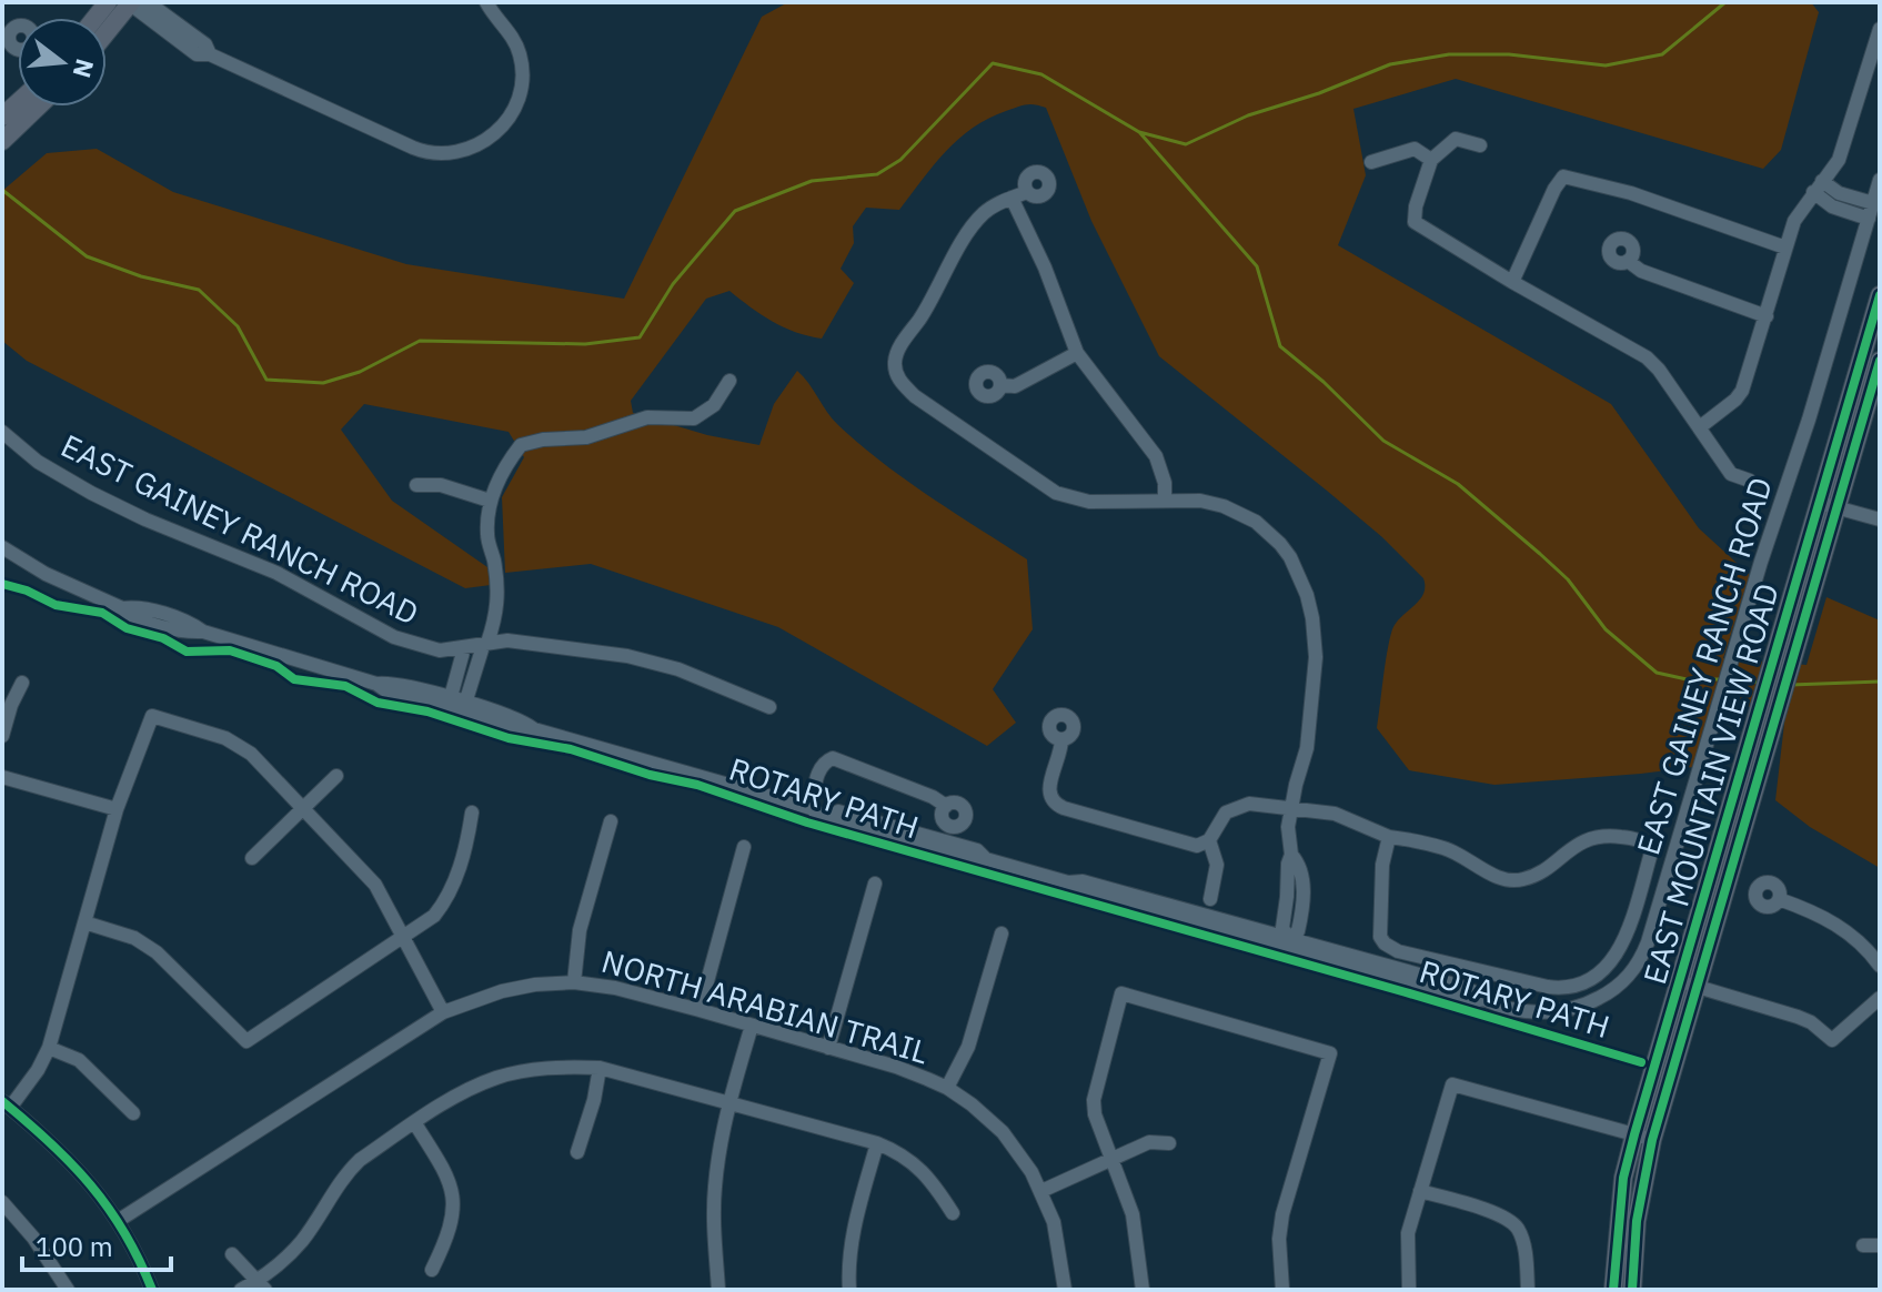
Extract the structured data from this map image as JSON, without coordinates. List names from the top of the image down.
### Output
{
  "streets": {
    "main road": ["EAST MOUNTAIN VIEW ROAD"],
    "street": ["EAST GAINEY RANCH ROAD", "NORTH ARABIAN TRAIL"],
    "cycle path": ["ROTARY PATH"]
  },
  "scale_bar": "100 m",
  "north": "right"
}
